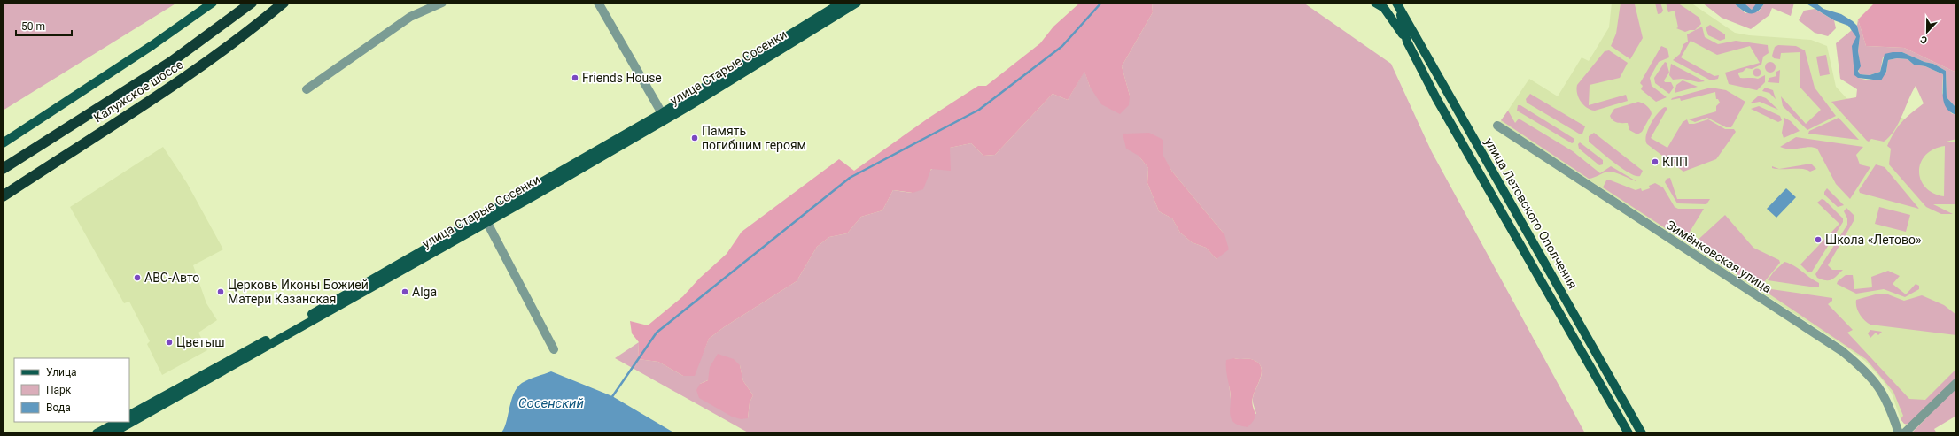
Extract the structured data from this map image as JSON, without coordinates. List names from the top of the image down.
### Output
{
  "streets": {
    "highway": ["Калужское шоссе"],
    "main road": ["улица Старые Сосенки", "улица Летовского Ополчения"],
    "street": ["Зимёнковская улица"]
  },
  "water": ["Сосенский"],
  "places": [
    "Friends House",
    "Память погибшим героям",
    "КПП",
    "Школа «Летово»",
    "АВС-Авто",
    "Церковь Иконы Божией Матери Казанская",
    "Alga",
    "Цветыш"
  ],
  "legend": ["Улица", "Парк", "Вода"],
  "scale_bar": "50 m",
  "north": "bottom"
}
